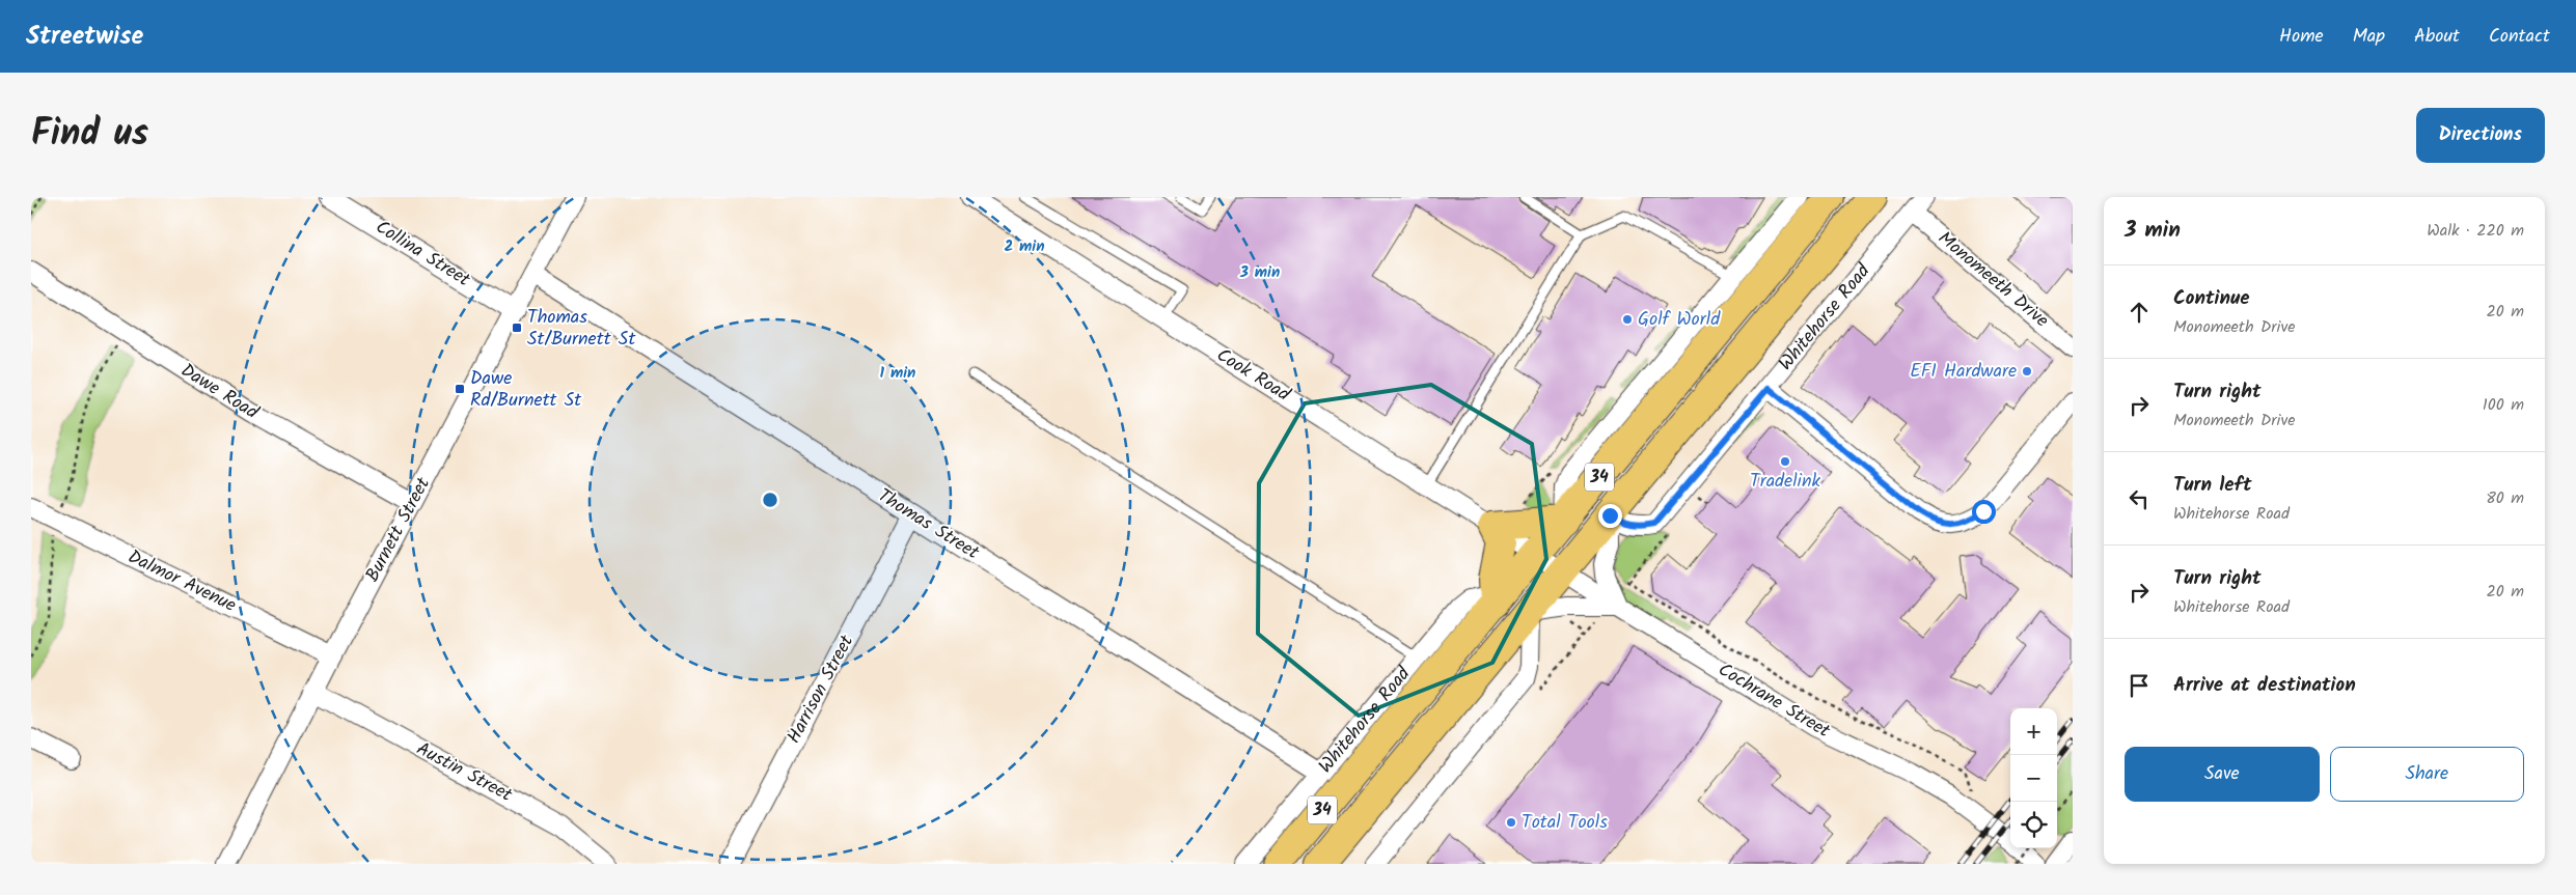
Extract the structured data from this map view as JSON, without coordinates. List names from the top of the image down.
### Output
{
  "streets": {
    "highway": ["Whitehorse Road", "34"],
    "street": [
      "Collina Street",
      "Monomeeth Drive",
      "Cook Road",
      "Dawe Road",
      "Thomas Street",
      "Burnett Street",
      "Dalmor Avenue",
      "Harrison Street",
      "Cochrane Street",
      "Austin Street"
    ]
  },
  "crossings": [
    ["Collina Street", "Burnett Street"],
    ["Monomeeth Drive", "Whitehorse Road"],
    ["Whitehorse Road", "Cook Road"],
    ["Whitehorse Road", "34"],
    ["Whitehorse Road", "Thomas Street"],
    ["Whitehorse Road", "Cochrane Street"],
    ["Cook Road", "Cochrane Street"],
    ["Dawe Road", "Burnett Street"],
    ["34", "Cochrane Street"],
    ["Thomas Street", "Burnett Street"],
    ["Thomas Street", "Harrison Street"],
    ["Burnett Street", "Dalmor Avenue"],
    ["Burnett Street", "Austin Street"]
  ],
  "places": {
    "other": [
      "Golf World",
      "EFI Hardware",
      "Tradelink",
      "Total Tools"
    ],
    "transit": ["Thomas St/Burnett St", "Dawe Rd/Burnett St"]
  },
  "page": {
    "header": "Streetwise",
    "nav": [
      "Home",
      "Map",
      "About",
      "Contact"
    ],
    "title": "Find us",
    "buttons": [
      "Directions",
      ["Save", "Share"]
    ],
    "heading": ["3 min", "Walk · 220 m"],
    "list": [
      ["Continue", "Monomeeth Drive", "20 m"],
      ["Turn right", "Monomeeth Drive", "100 m"],
      ["Turn left", "Whitehorse Road", "80 m"],
      ["Turn right", "Whitehorse Road", "20 m"],
      "Arrive at destination"
    ],
    "map_buttons": ["+", "−"]
  },
  "rings": ["2 min", "3 min", "1 min"]
}
